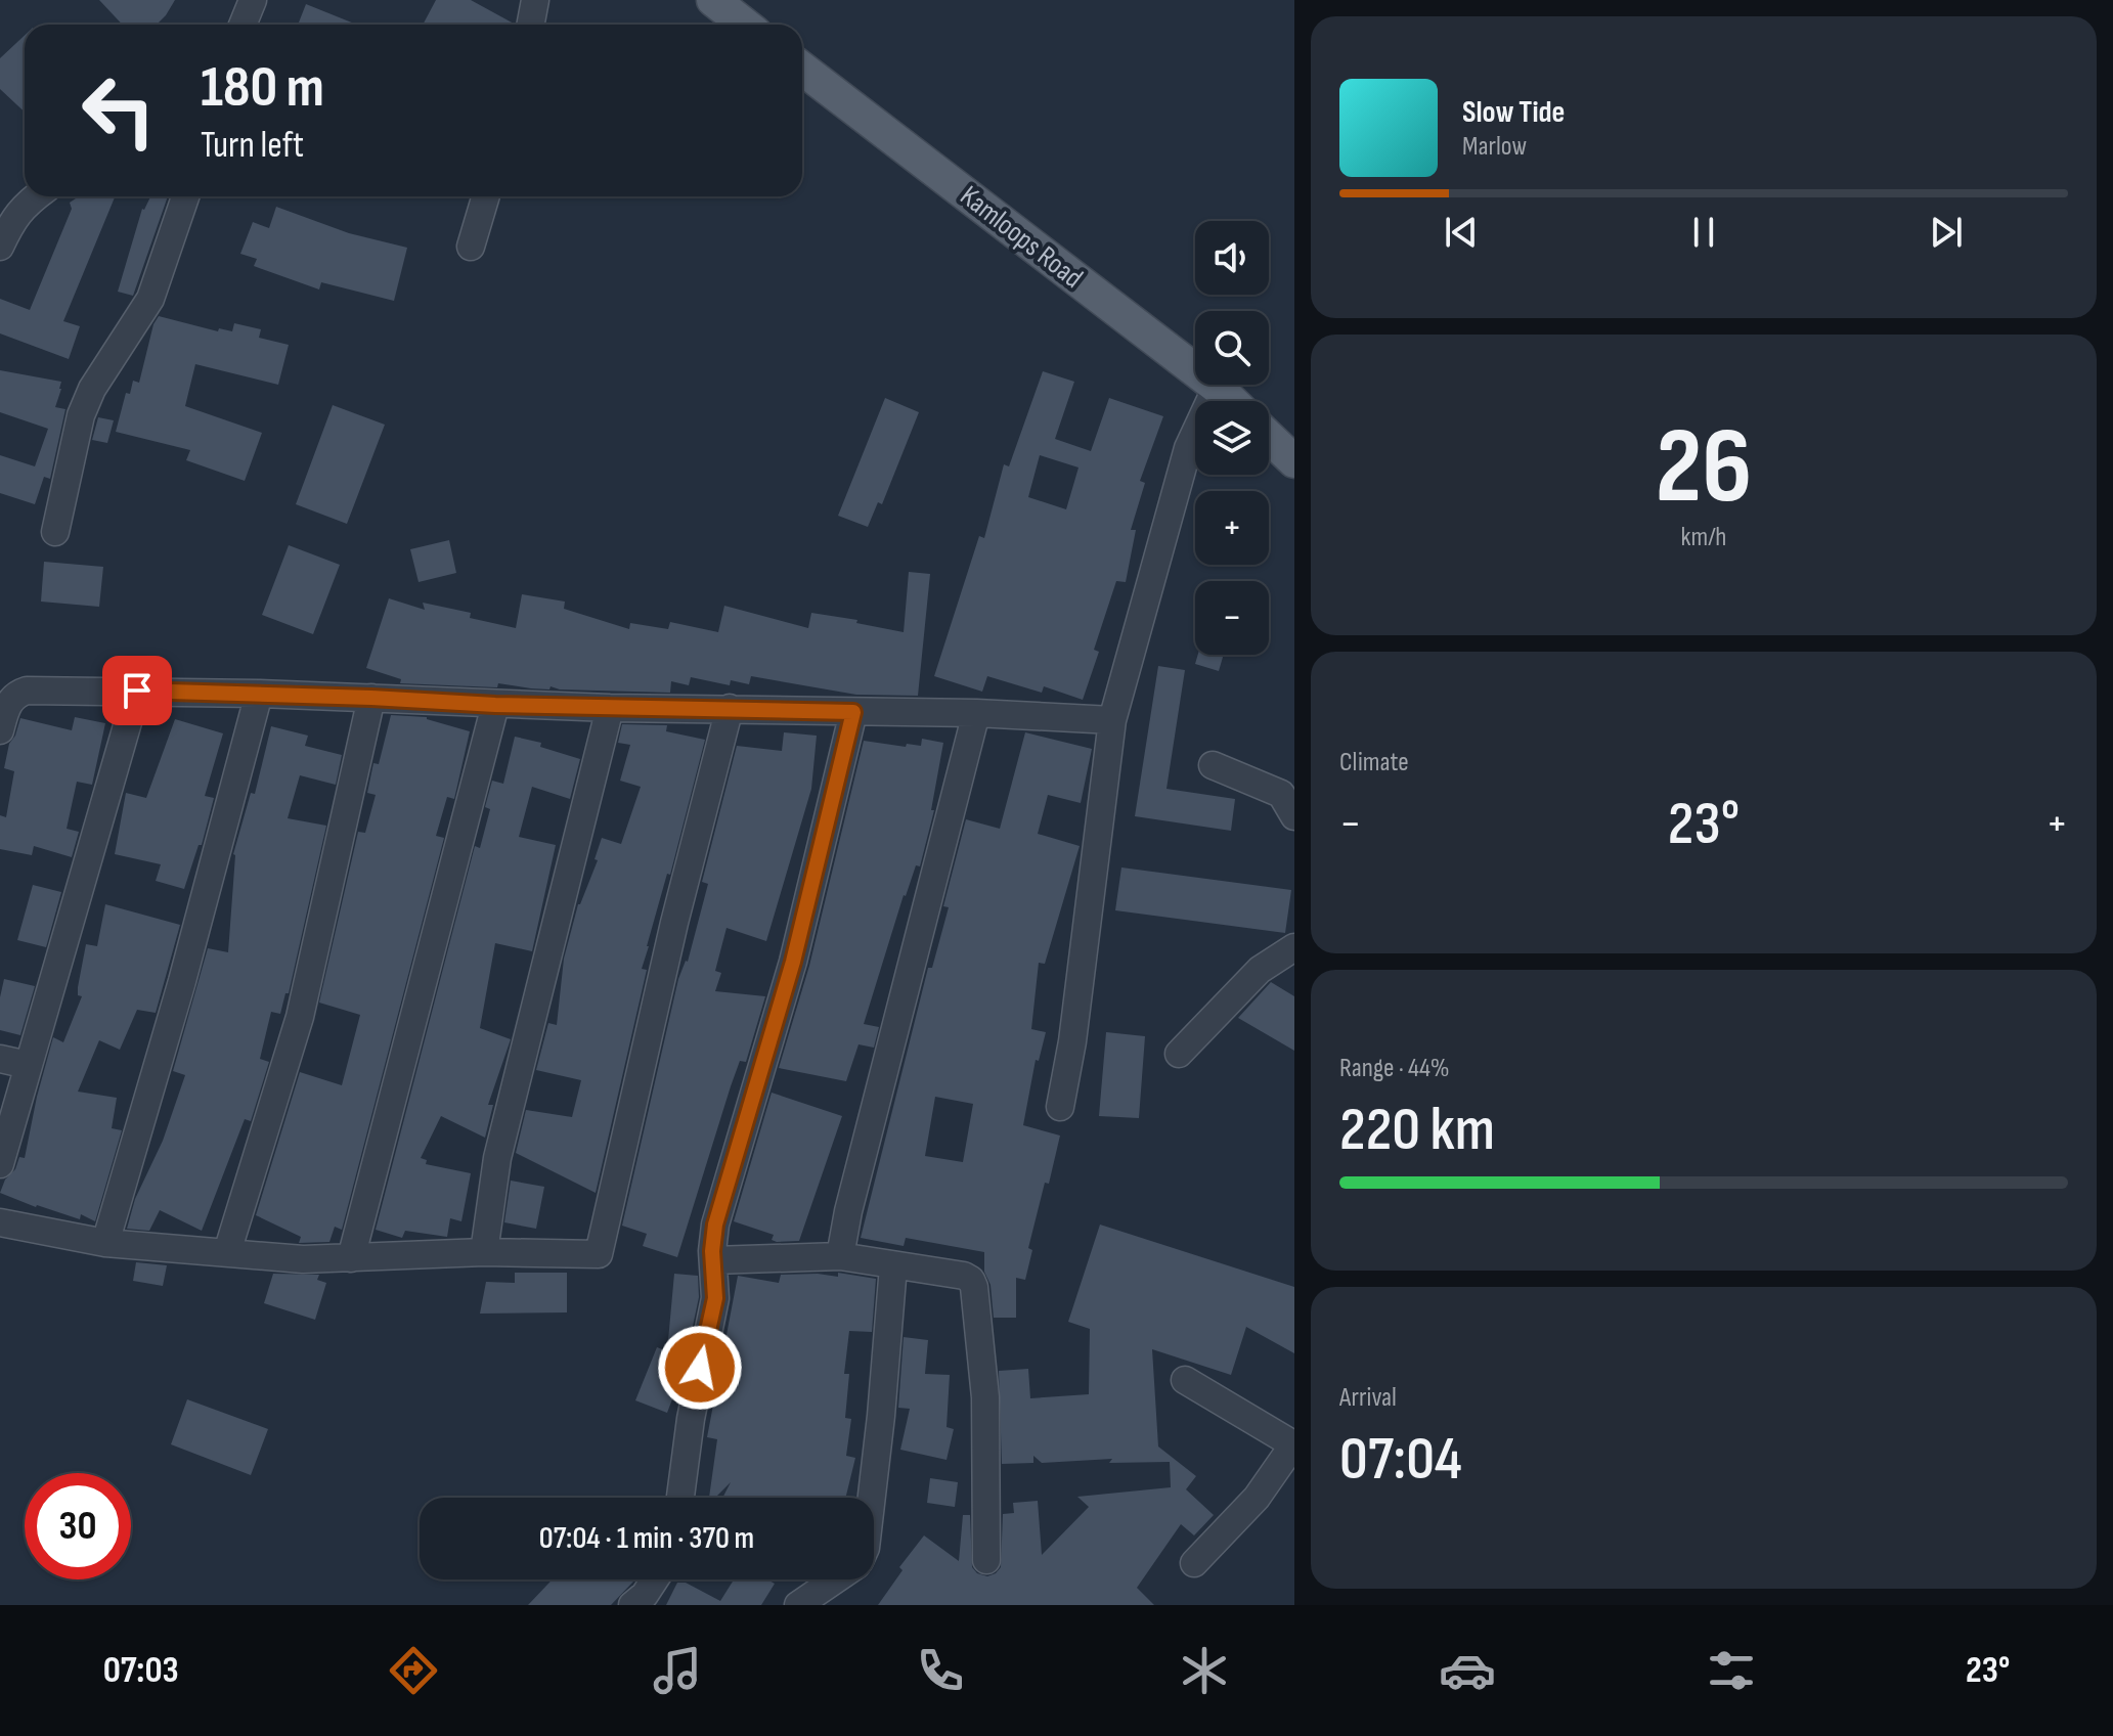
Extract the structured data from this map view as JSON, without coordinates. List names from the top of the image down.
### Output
{
  "streets": {
    "main road": ["Kamloops Road"]
  },
  "page": {
    "turn": ["180 m", "Turn left"],
    "song": ["Slow Tide", "Marlow"],
    "map_buttons": ["+", "−"],
    "tile": [
      ["26", "km/h"],
      "Climate",
      ["Range · 44%", "220 km"],
      ["Arrival", "07:04"]
    ],
    "heat": ["−", "23°", "+"],
    "limit": "30",
    "trip": "07:04 · 1 min · 370 m",
    "tabs": ["07:03", "23°"]
  }
}
